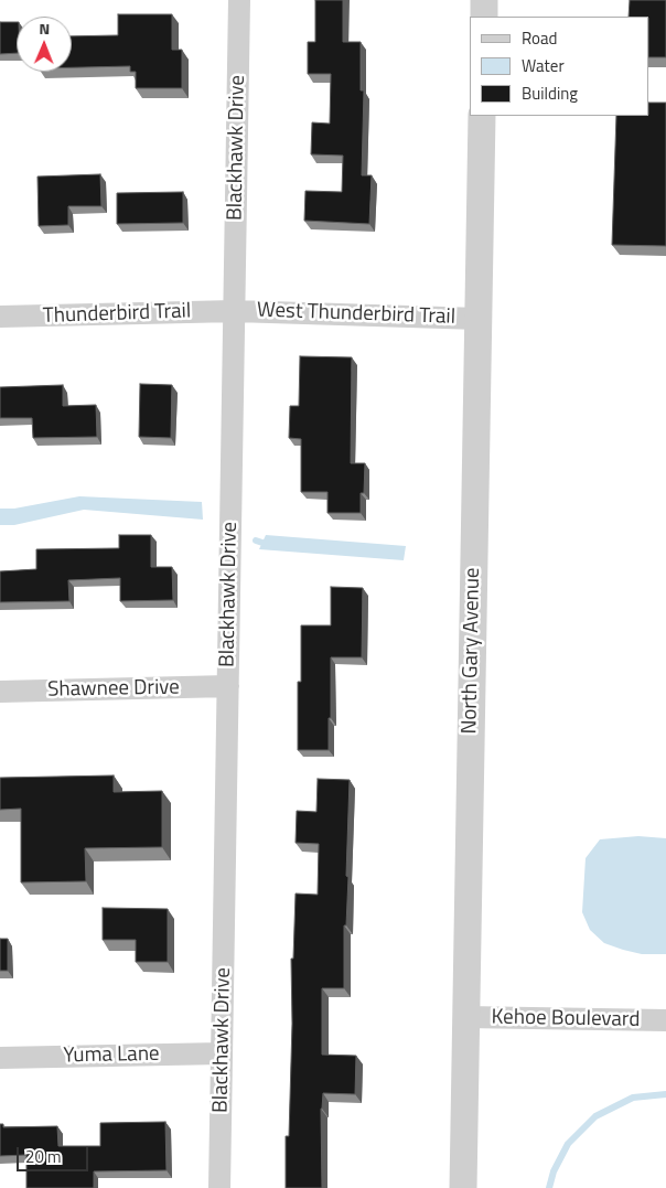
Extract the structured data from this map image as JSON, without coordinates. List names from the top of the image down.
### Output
{
  "streets": {
    "street": [
      "Blackhawk Drive",
      "Thunderbird Trail",
      "West Thunderbird Trail",
      "North Gary Avenue",
      "Shawnee Drive",
      "Kehoe Boulevard",
      "Yuma Lane"
    ]
  },
  "crossings": [
    ["Blackhawk Drive", "Thunderbird Trail"],
    ["Blackhawk Drive", "West Thunderbird Trail"],
    ["Blackhawk Drive", "Shawnee Drive"],
    ["Blackhawk Drive", "Yuma Lane"],
    ["Thunderbird Trail", "West Thunderbird Trail"],
    ["West Thunderbird Trail", "North Gary Avenue"],
    ["North Gary Avenue", "Kehoe Boulevard"]
  ],
  "legend": ["Road", "Water", "Building"],
  "scale_bar": "20 m",
  "north": "top"
}
